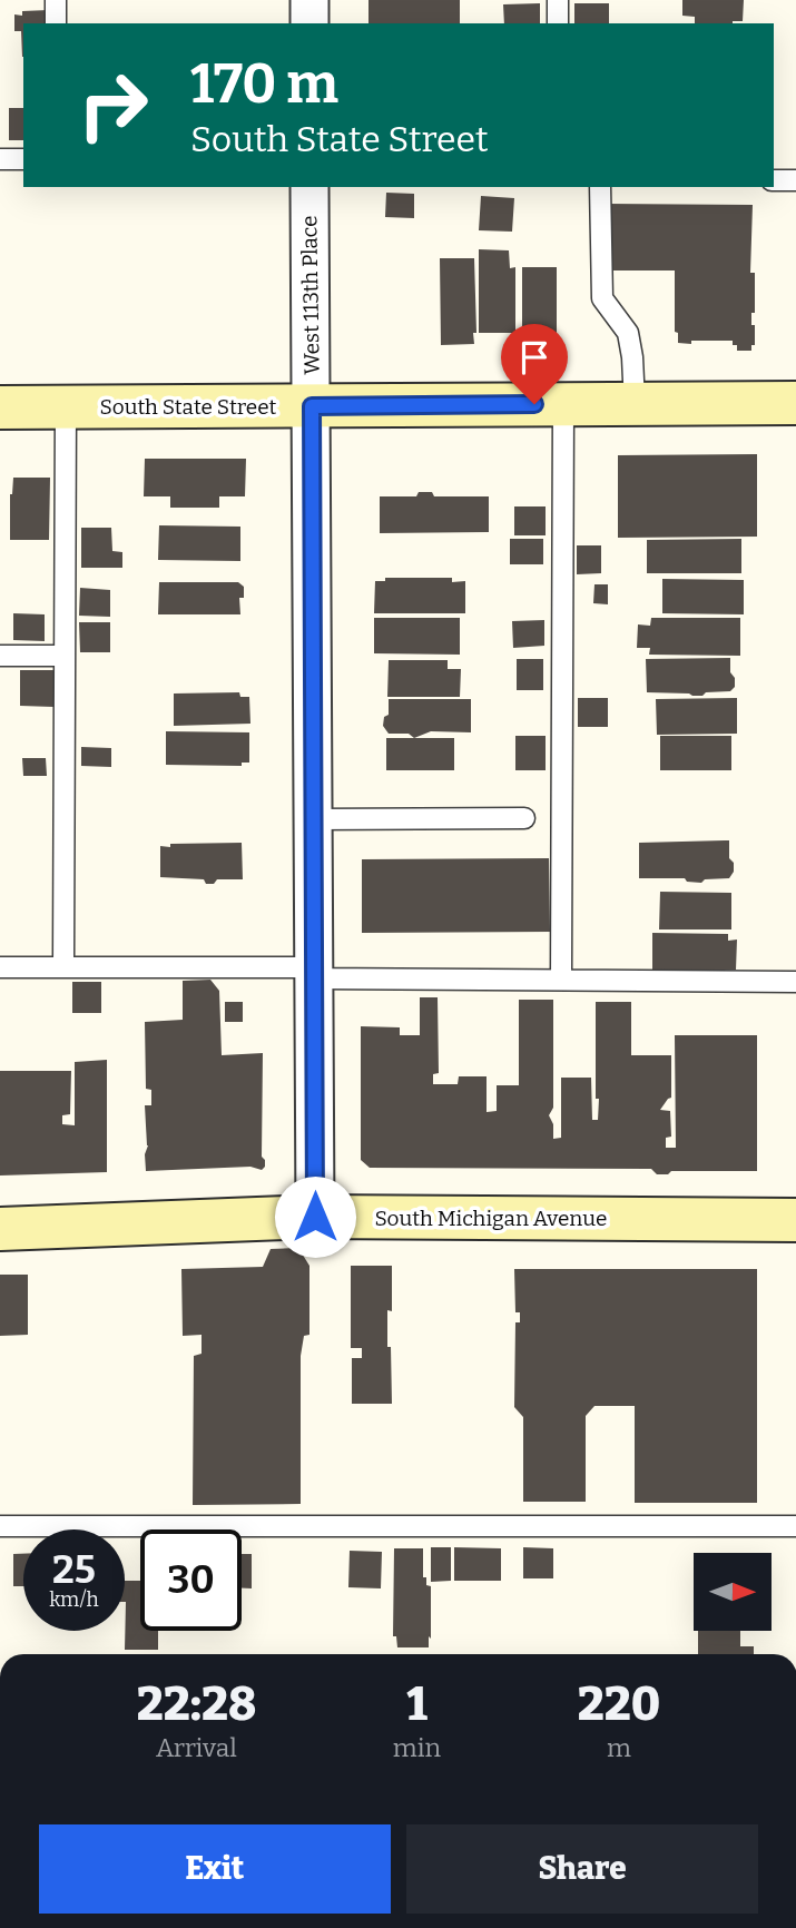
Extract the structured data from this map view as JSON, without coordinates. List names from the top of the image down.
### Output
{
  "streets": {
    "street": ["West 113th Place", "South State Street", "South Michigan Avenue"]
  },
  "crossings": [
    ["West 113th Place", "South State Street"],
    ["West 113th Place", "South Michigan Avenue"]
  ],
  "north": "right",
  "page": {
    "turn": ["170 m", "South State Street"],
    "speed": "25 km/h",
    "limit": "30",
    "eta": [
      "22:28",
      "Arrival",
      "1",
      "min",
      "220",
      "m"
    ],
    "buttons": ["Exit", "Share"]
  }
}
